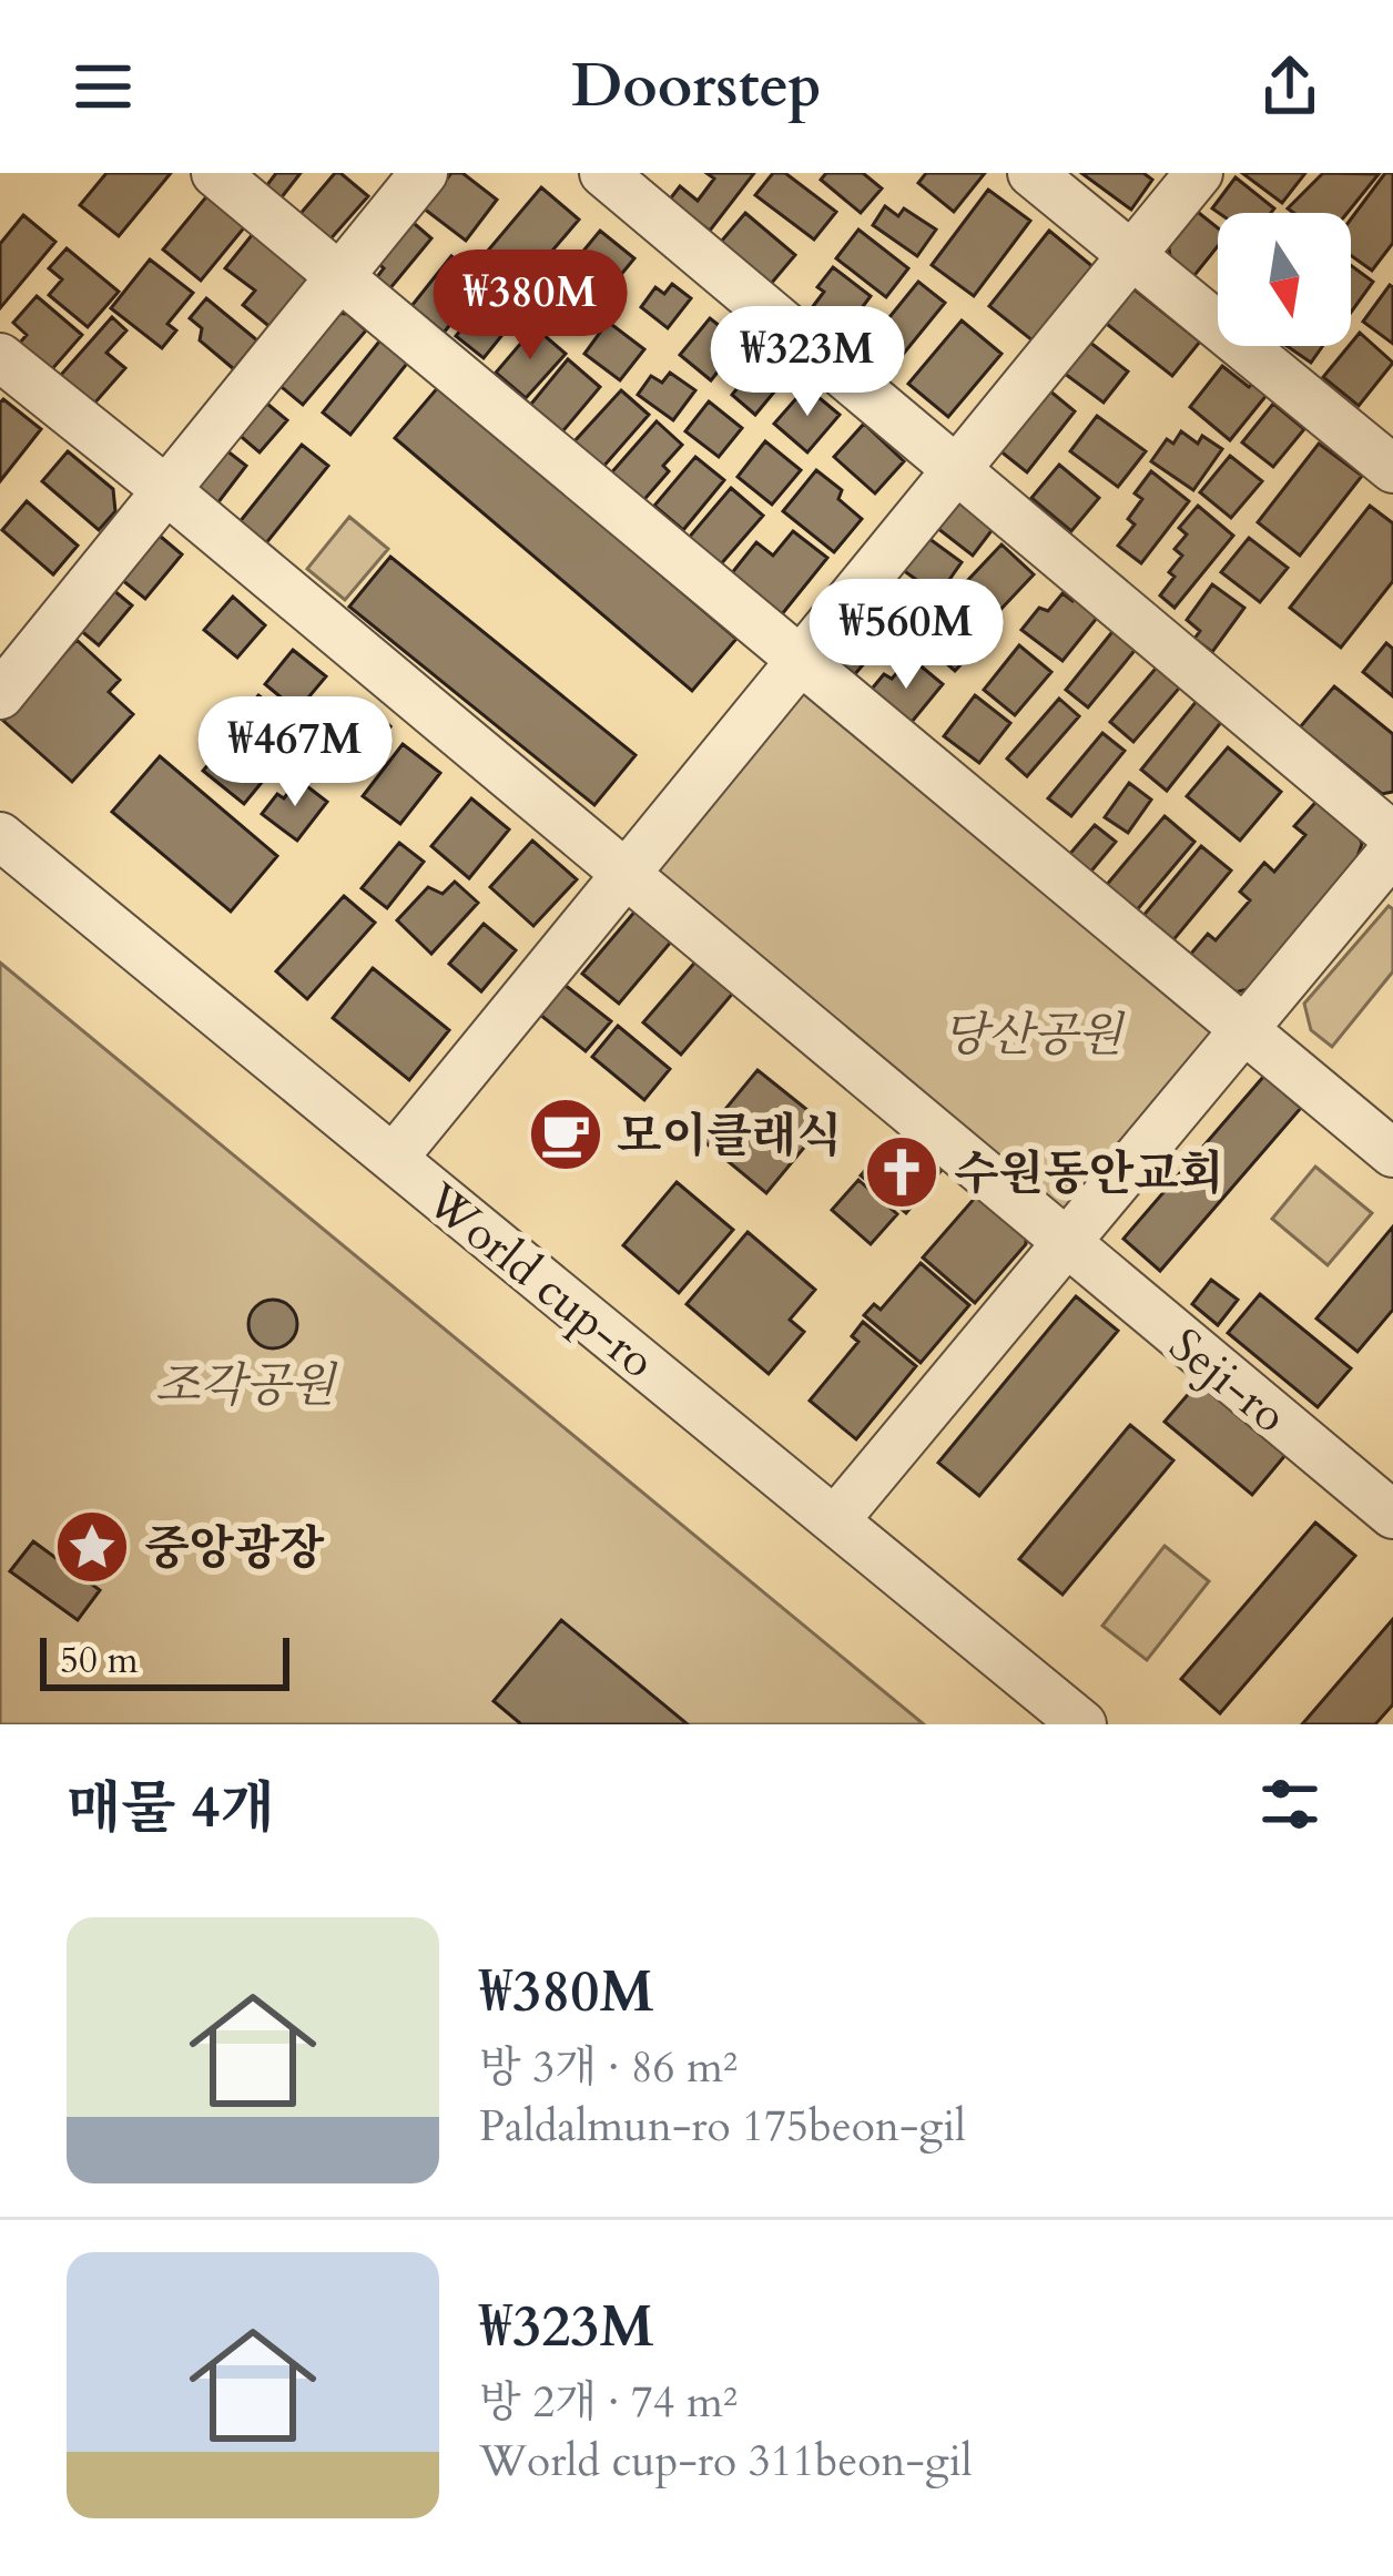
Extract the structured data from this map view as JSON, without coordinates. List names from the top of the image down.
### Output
{
  "streets": {
    "street": ["World cup-ro", "Seji-ro"]
  },
  "parks": ["당산공원", "조각공원"],
  "places": {
    "cafe": ["모이클래식"],
    "church": ["수원동안교회"],
    "place": ["중앙광장"]
  },
  "scale_bar": "50 m",
  "north": "bottom",
  "page": {
    "header": "Doorstep",
    "price": [
      "₩380M",
      "₩323M",
      "₩560M",
      "₩467M"
    ],
    "scale": "50 m",
    "heading": "매물 4개",
    "list": [
      {
        "name": "₩380M",
        "note": "방 3개 · 86 m² · Paldalmun-ro 175beon-gil"
      },
      {
        "name": "₩323M",
        "note": "방 2개 · 74 m² · World cup-ro 311beon-gil"
      }
    ]
  }
}
